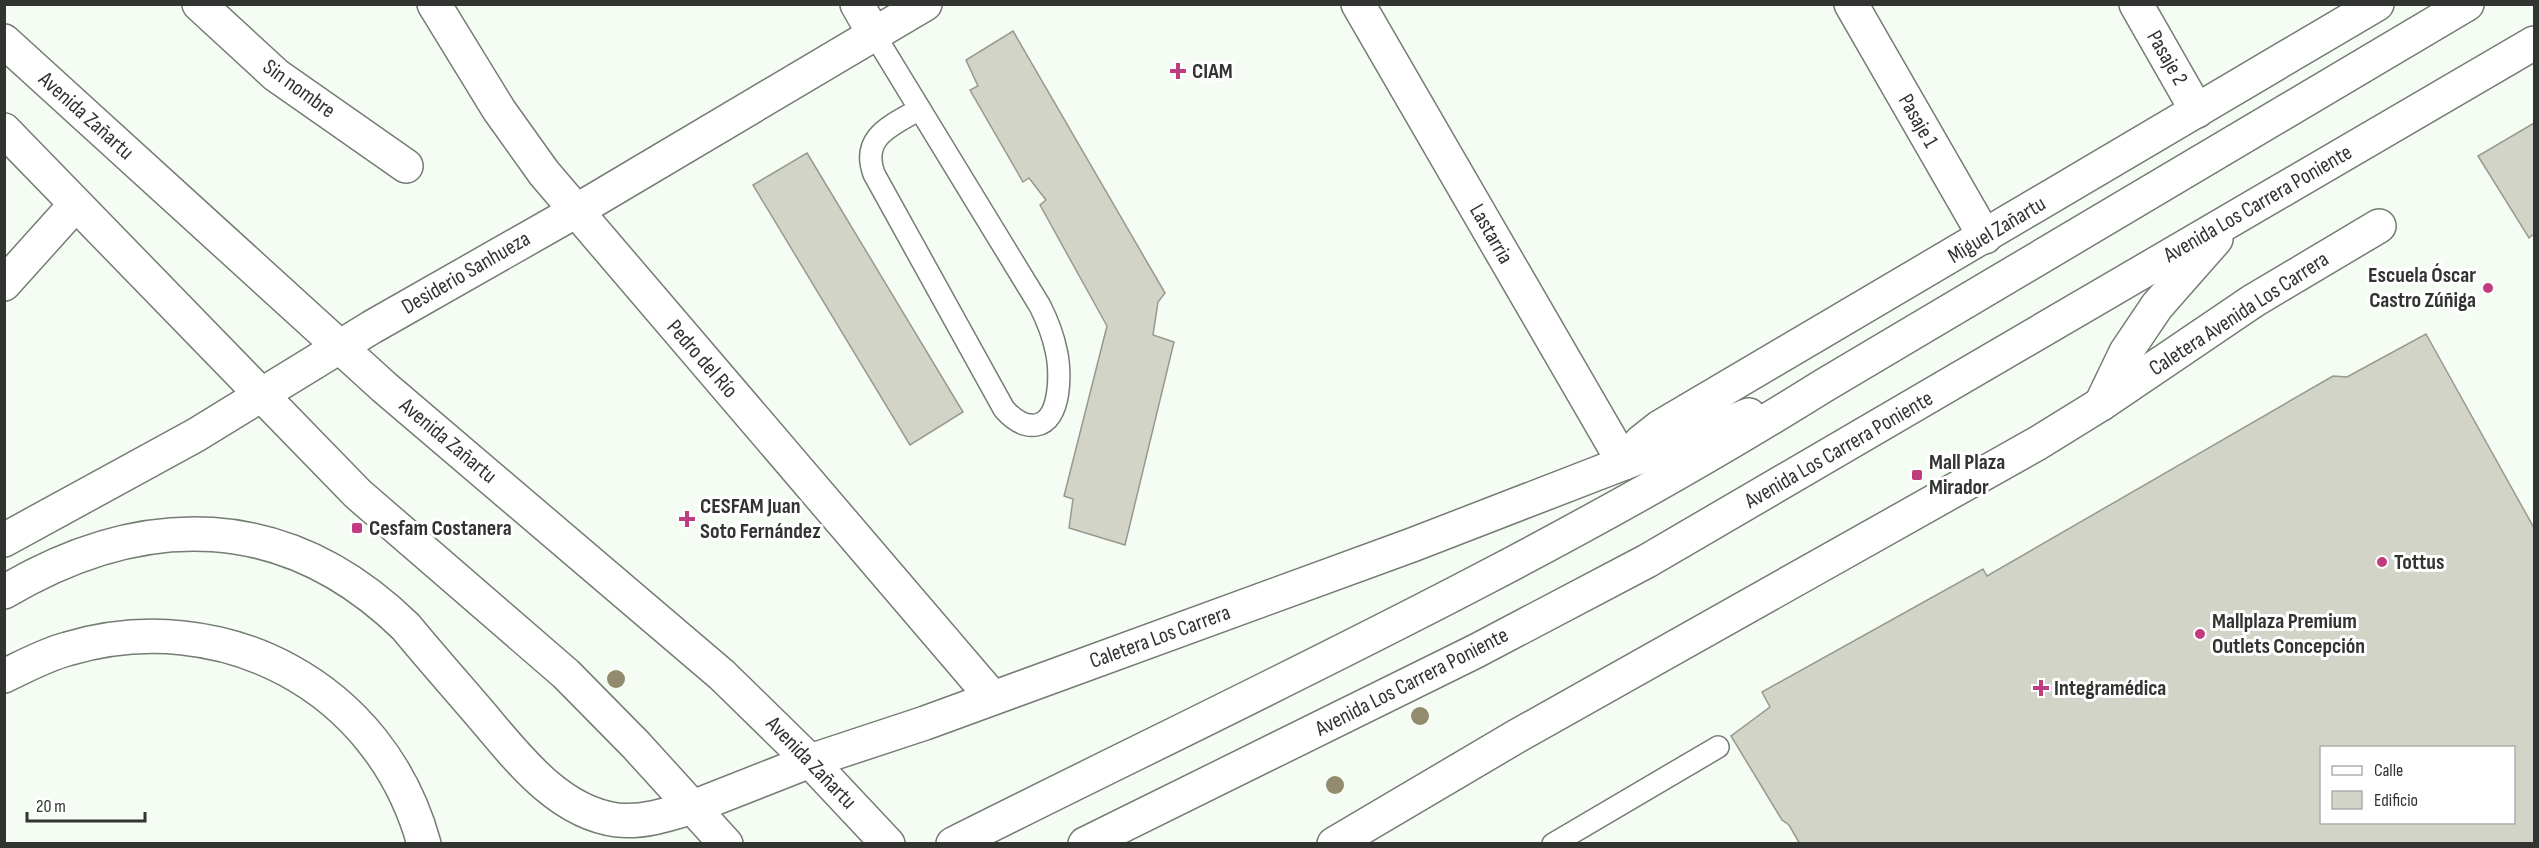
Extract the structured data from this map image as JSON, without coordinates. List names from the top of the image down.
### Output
{
  "streets": {
    "street": [
      "Pasaje 2",
      "Sin nombre",
      "Avenida Zañartu",
      "Pasaje 1",
      "Avenida Los Carrera Poniente",
      "Miguel Zañartu",
      "Lastarria",
      "Desiderio Sanhueza",
      "Caletera Avenida Los Carrera",
      "Pedro del Río",
      "Caletera Los Carrera"
    ]
  },
  "crossings": [
    ["Pasaje 2", "Miguel Zañartu"],
    ["Avenida Zañartu", "Desiderio Sanhueza"],
    ["Avenida Zañartu", "Caletera Los Carrera"],
    ["Pasaje 1", "Miguel Zañartu"],
    ["Miguel Zañartu", "Lastarria"],
    ["Miguel Zañartu", "Caletera Los Carrera"],
    ["Lastarria", "Caletera Los Carrera"],
    ["Desiderio Sanhueza", "Pedro del Río"],
    ["Pedro del Río", "Caletera Los Carrera"]
  ],
  "places": {
    "health": ["CIAM", "CESFAM Juan Soto Fernández", "Integramédica"],
    "other": ["Escuela Óscar Castro Zúñiga", "Tottus", "Mallplaza Premium Outlets Concepción"],
    "transit": ["Mall Plaza Mirador", "Cesfam Costanera"]
  },
  "legend": ["Calle", "Edificio"],
  "scale_bar": "20 m"
}
